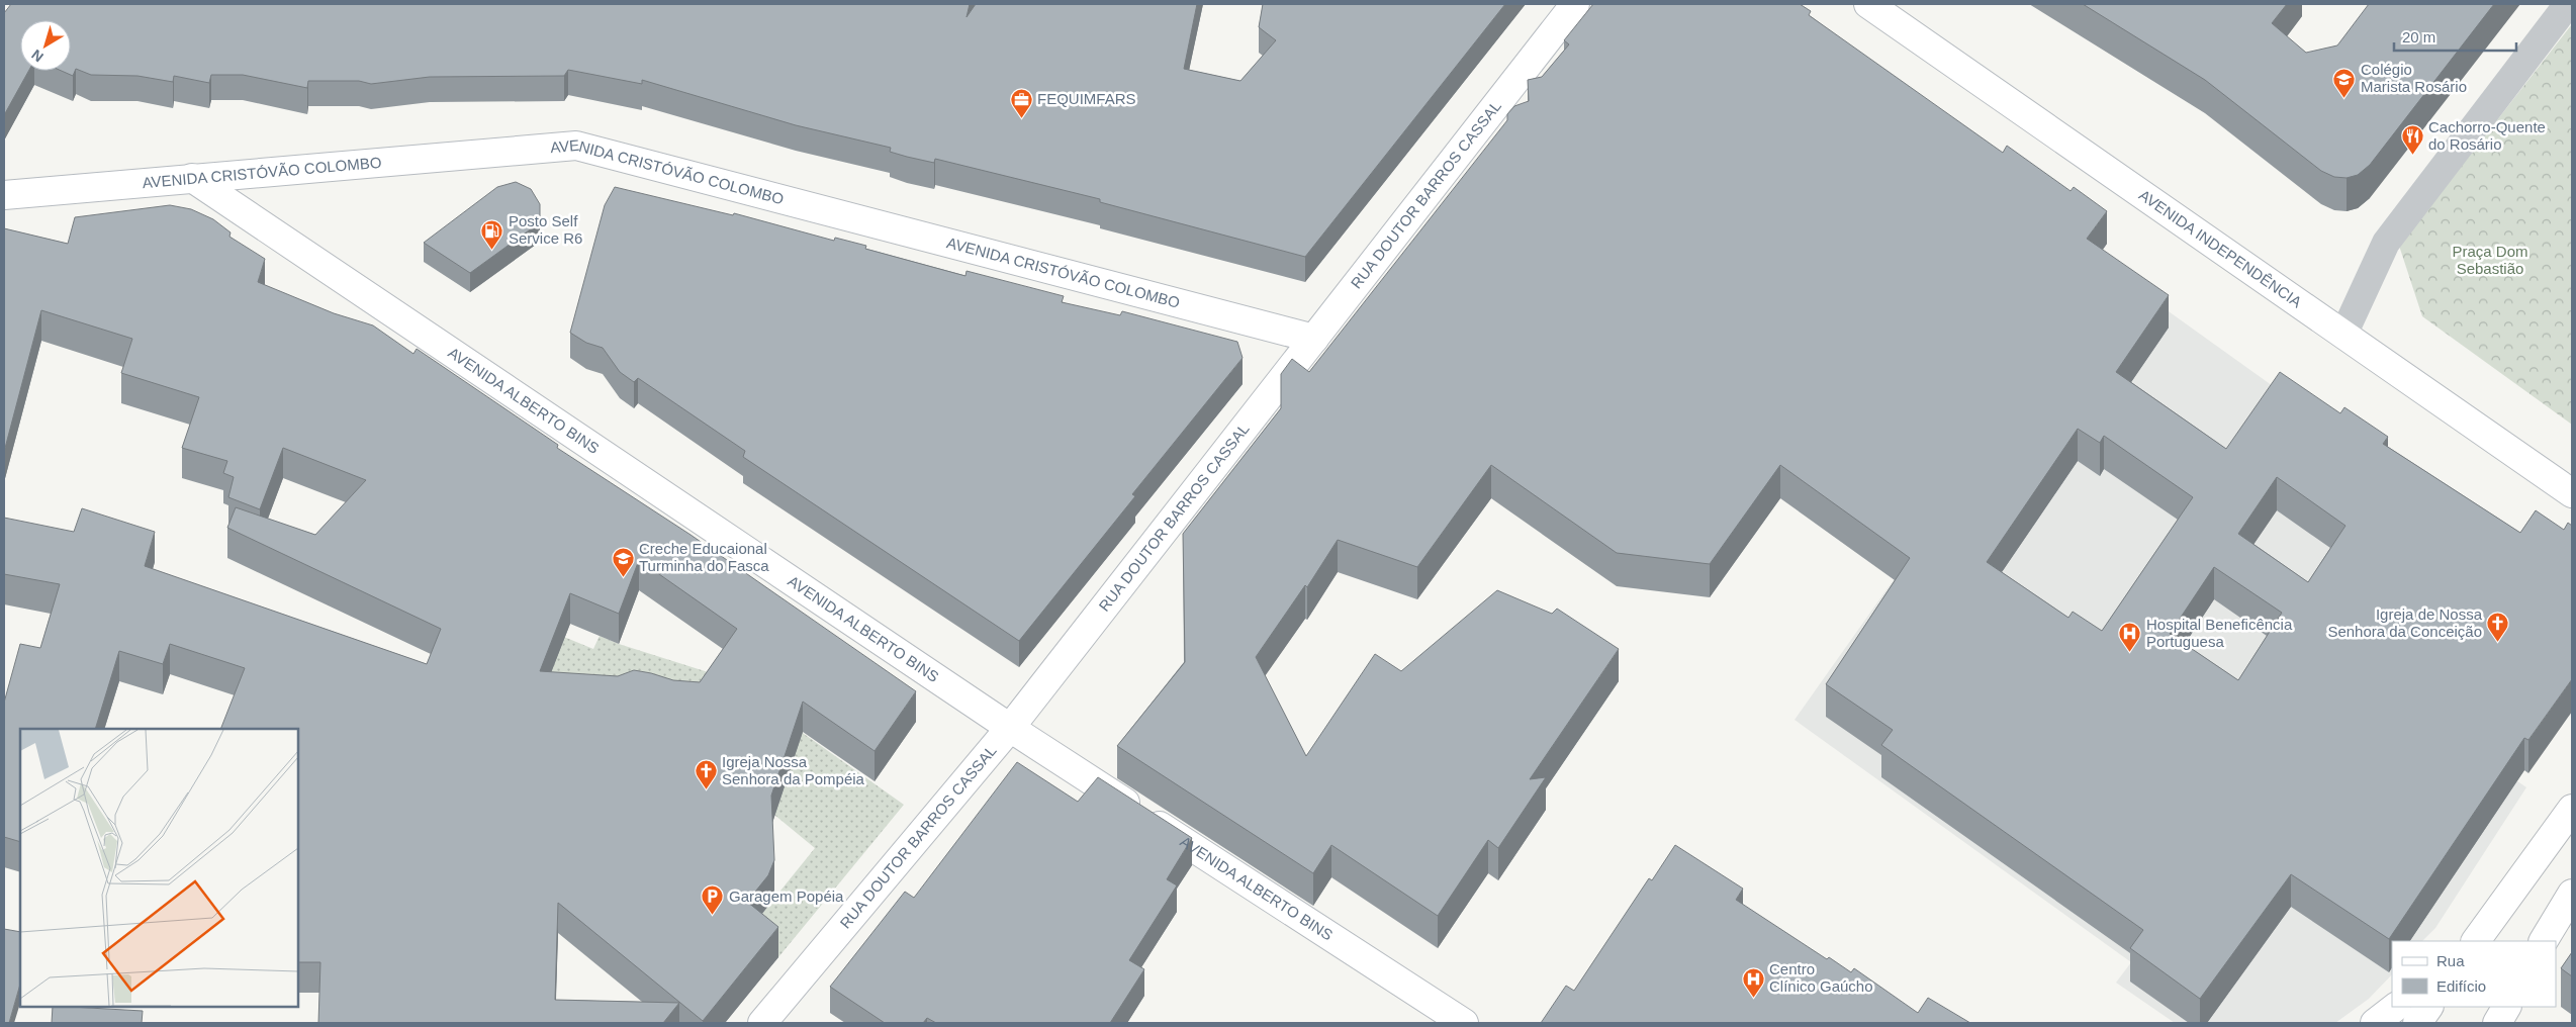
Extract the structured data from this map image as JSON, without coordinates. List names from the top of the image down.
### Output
{
  "streets": {
    "main road": [
      "AVENIDA CRISTÓVÃO COLOMBO",
      "RUA DOUTOR BARROS CASSAL",
      "AVENIDA INDEPENDÊNCIA",
      "AVENIDA ALBERTO BINS"
    ]
  },
  "crossings": [
    ["AVENIDA CRISTÓVÃO COLOMBO", "RUA DOUTOR BARROS CASSAL"],
    ["AVENIDA CRISTÓVÃO COLOMBO", "AVENIDA ALBERTO BINS"],
    ["RUA DOUTOR BARROS CASSAL", "AVENIDA ALBERTO BINS"]
  ],
  "parks": ["Praça Dom Sebastião"],
  "places": {
    "school or university": ["Colégio Marista Rosário", "Creche Educaional Turminha do Fasca"],
    "office": ["FEQUIMFARS"],
    "restaurant": ["Cachorro-Quente do Rosário"],
    "fuel station": ["Posto Self Service R6"],
    "church": ["Igreja de Nossa Senhora da Conceição", "Igreja Nossa Senhora da Pompéia"],
    "hospital": ["Hospital Beneficência Portuguesa", "Centro Clínico Gaúcho"],
    "parking": ["Garagem Popéia"]
  },
  "legend": ["Rua", "Edifício"],
  "scale_bar": "20 m",
  "north": "bottom left"
}
